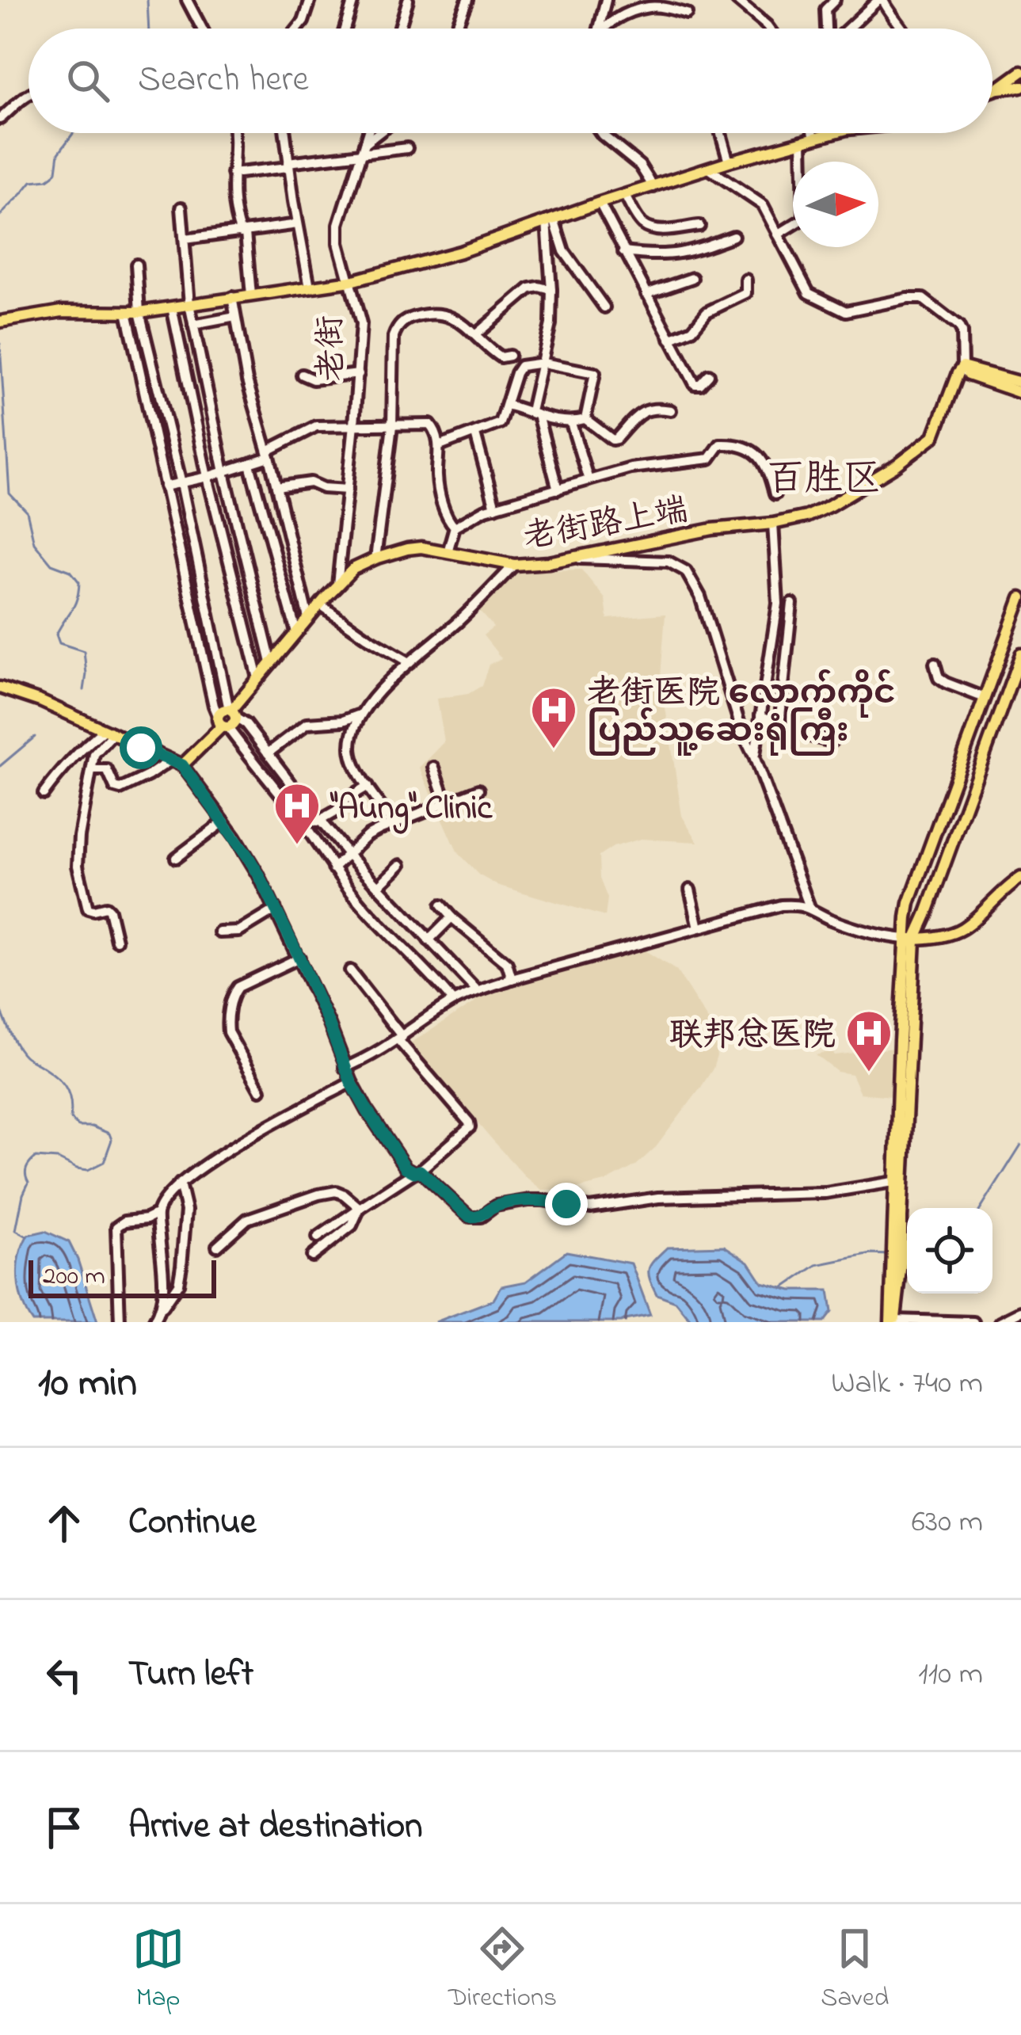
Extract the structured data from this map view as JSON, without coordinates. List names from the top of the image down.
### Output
{
  "streets": {
    "main road": ["老街路上端"],
    "street": ["老街"]
  },
  "crossings": [
    ["老街", "老街路上端"]
  ],
  "districts": ["百胜区"],
  "places": {
    "hospital": ["老街医院 လောက်ကိုင် ပြည်သူ့ဆေးရုံကြီး", "\"Aung\" Clinic", "联邦总医院"]
  },
  "scale_bar": "200 m",
  "north": "right",
  "page": {
    "search": "Search here",
    "scale": "200 m",
    "heading": ["10 min", "Walk · 740 m"],
    "list": [
      ["Continue", "630 m"],
      ["Turn left", "110 m"],
      "Arrive at destination"
    ],
    "nav": ["Map", "Directions", "Saved"]
  }
}
